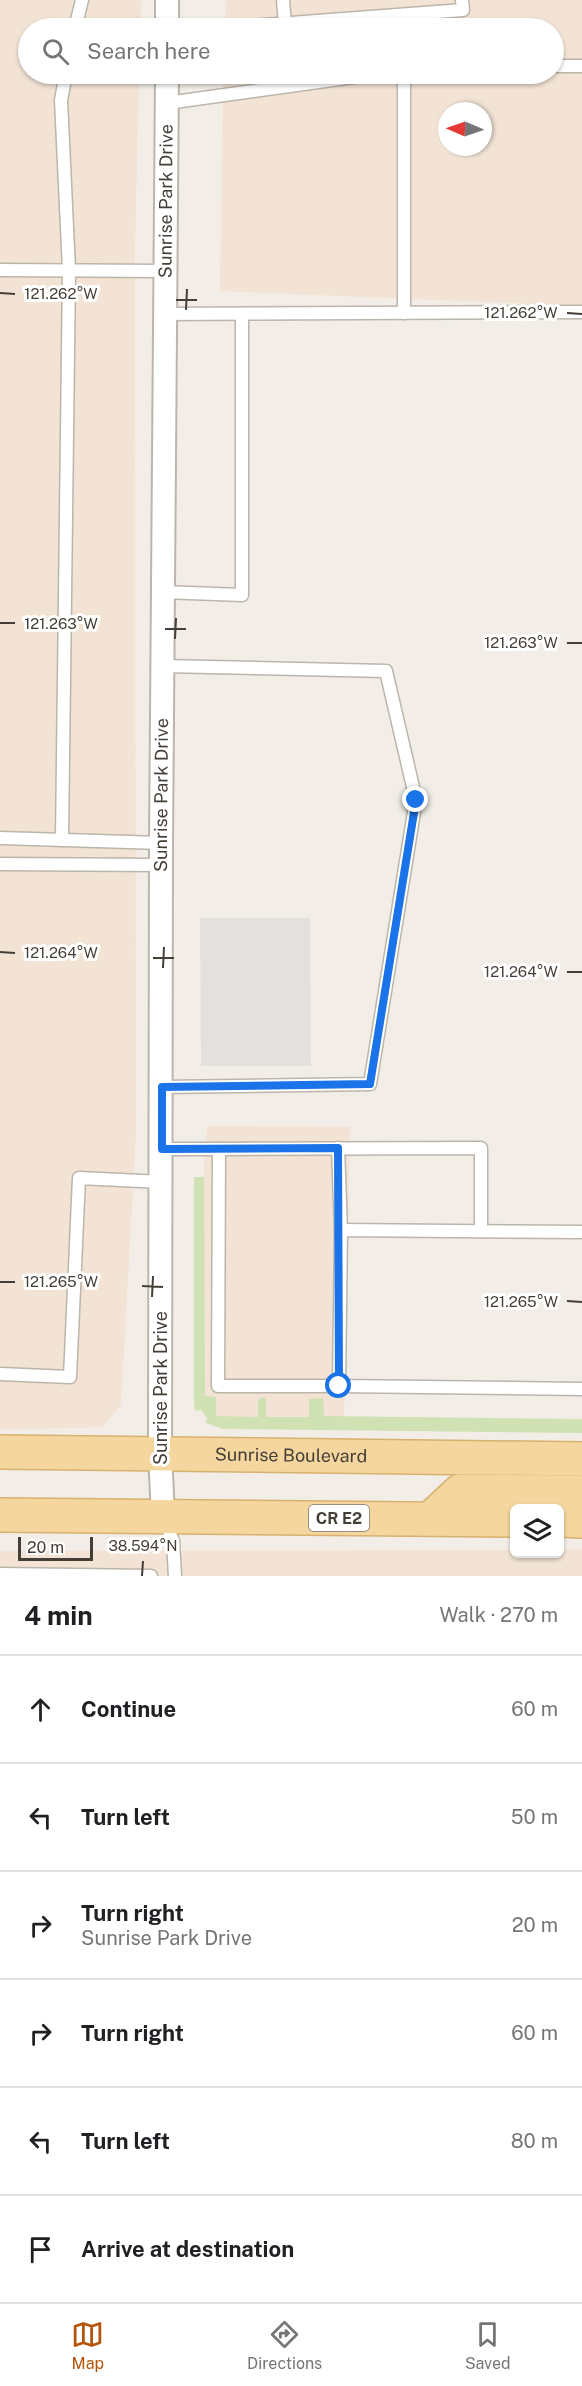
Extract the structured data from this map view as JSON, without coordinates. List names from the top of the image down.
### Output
{
  "streets": {
    "main road": ["Sunrise Boulevard", "CR E2"],
    "street": ["Sunrise Park Drive"]
  },
  "crossings": [
    ["Sunrise Park Drive", "Sunrise Boulevard"],
    ["Sunrise Park Drive", "CR E2"]
  ],
  "scale_bar": "20 m",
  "north": "left",
  "page": {
    "search": "Search here",
    "scale": "20 m",
    "heading": ["4 min", "Walk · 270 m"],
    "list": [
      ["Continue", "60 m"],
      ["Turn left", "50 m"],
      ["Turn right", "Sunrise Park Drive", "20 m"],
      ["Turn right", "60 m"],
      ["Turn left", "80 m"],
      "Arrive at destination"
    ],
    "nav": ["Map", "Directions", "Saved"]
  },
  "coordinates": [
    "121.262°W",
    "121.263°W",
    "121.264°W",
    "121.265°W",
    "38.594°N"
  ]
}
